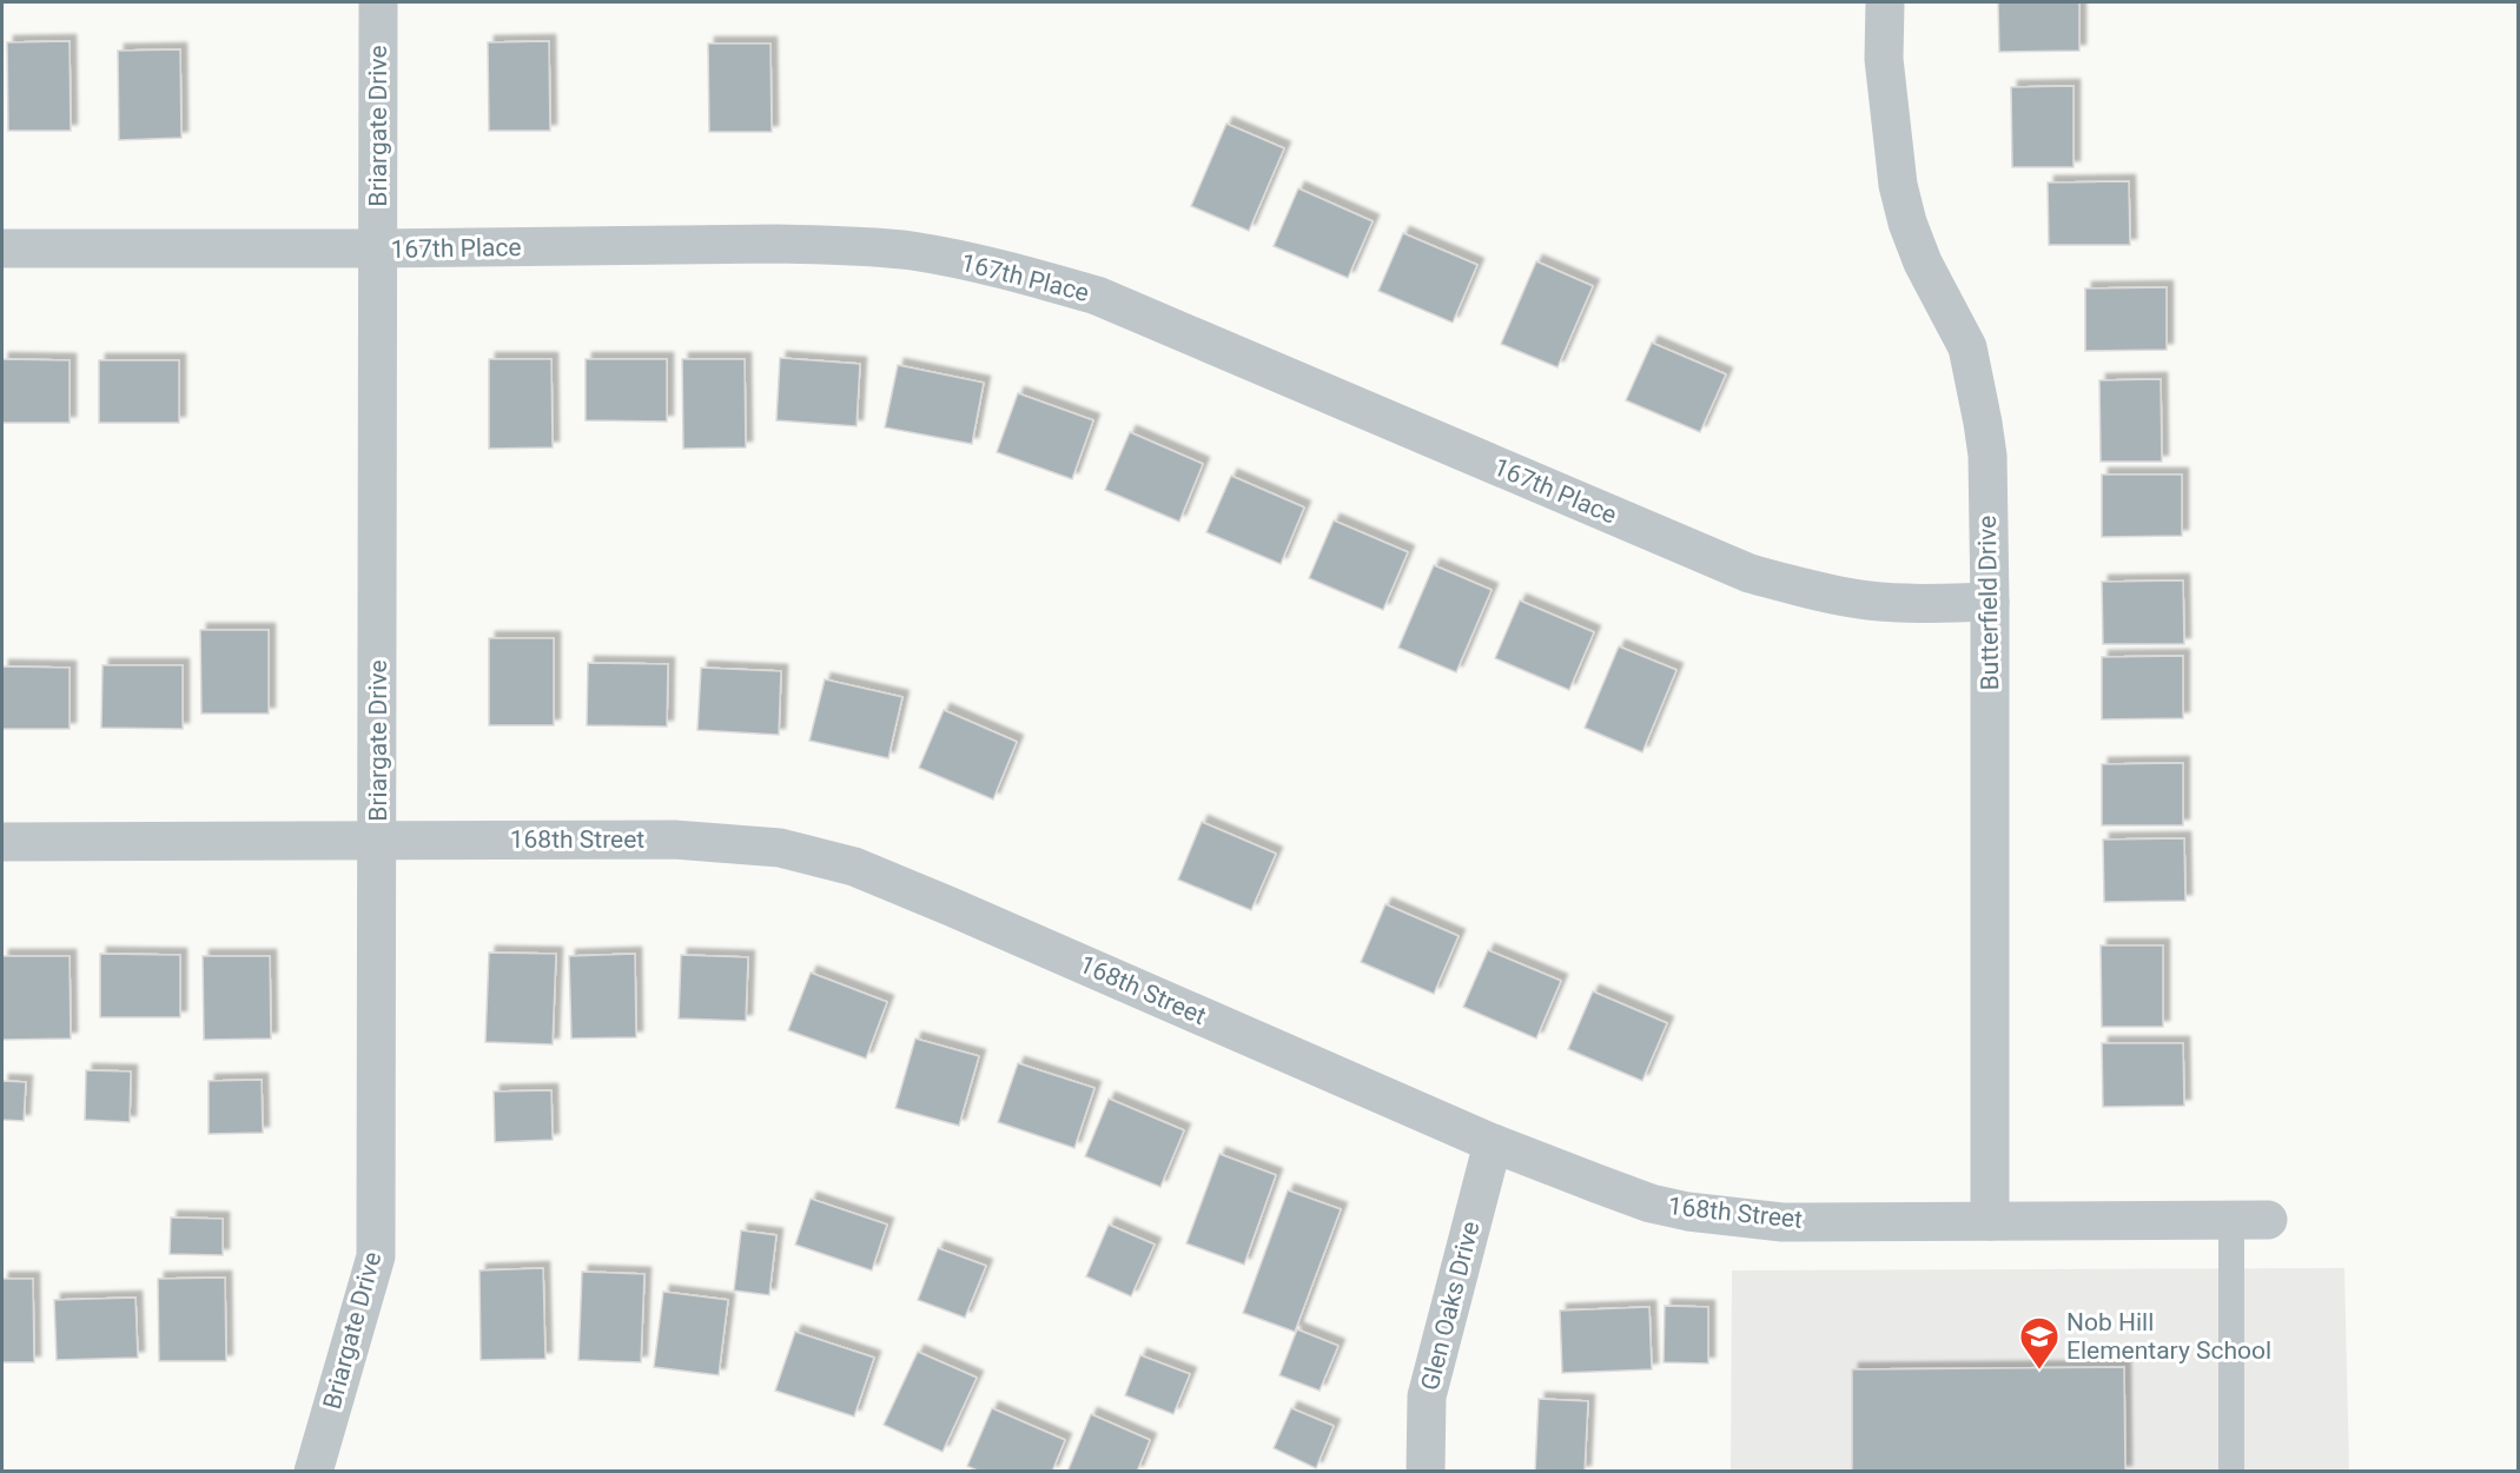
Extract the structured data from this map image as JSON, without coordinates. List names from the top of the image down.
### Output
{
  "streets": {
    "street": [
      "Briargate Drive",
      "167th Place",
      "Butterfield Drive",
      "168th Street",
      "Glen Oaks Drive"
    ]
  },
  "crossings": [
    ["Briargate Drive", "167th Place"],
    ["Briargate Drive", "168th Street"],
    ["167th Place", "Butterfield Drive"],
    ["Butterfield Drive", "168th Street"],
    ["168th Street", "Glen Oaks Drive"]
  ],
  "places": {
    "school or university": ["Nob Hill Elementary School"]
  }
}
